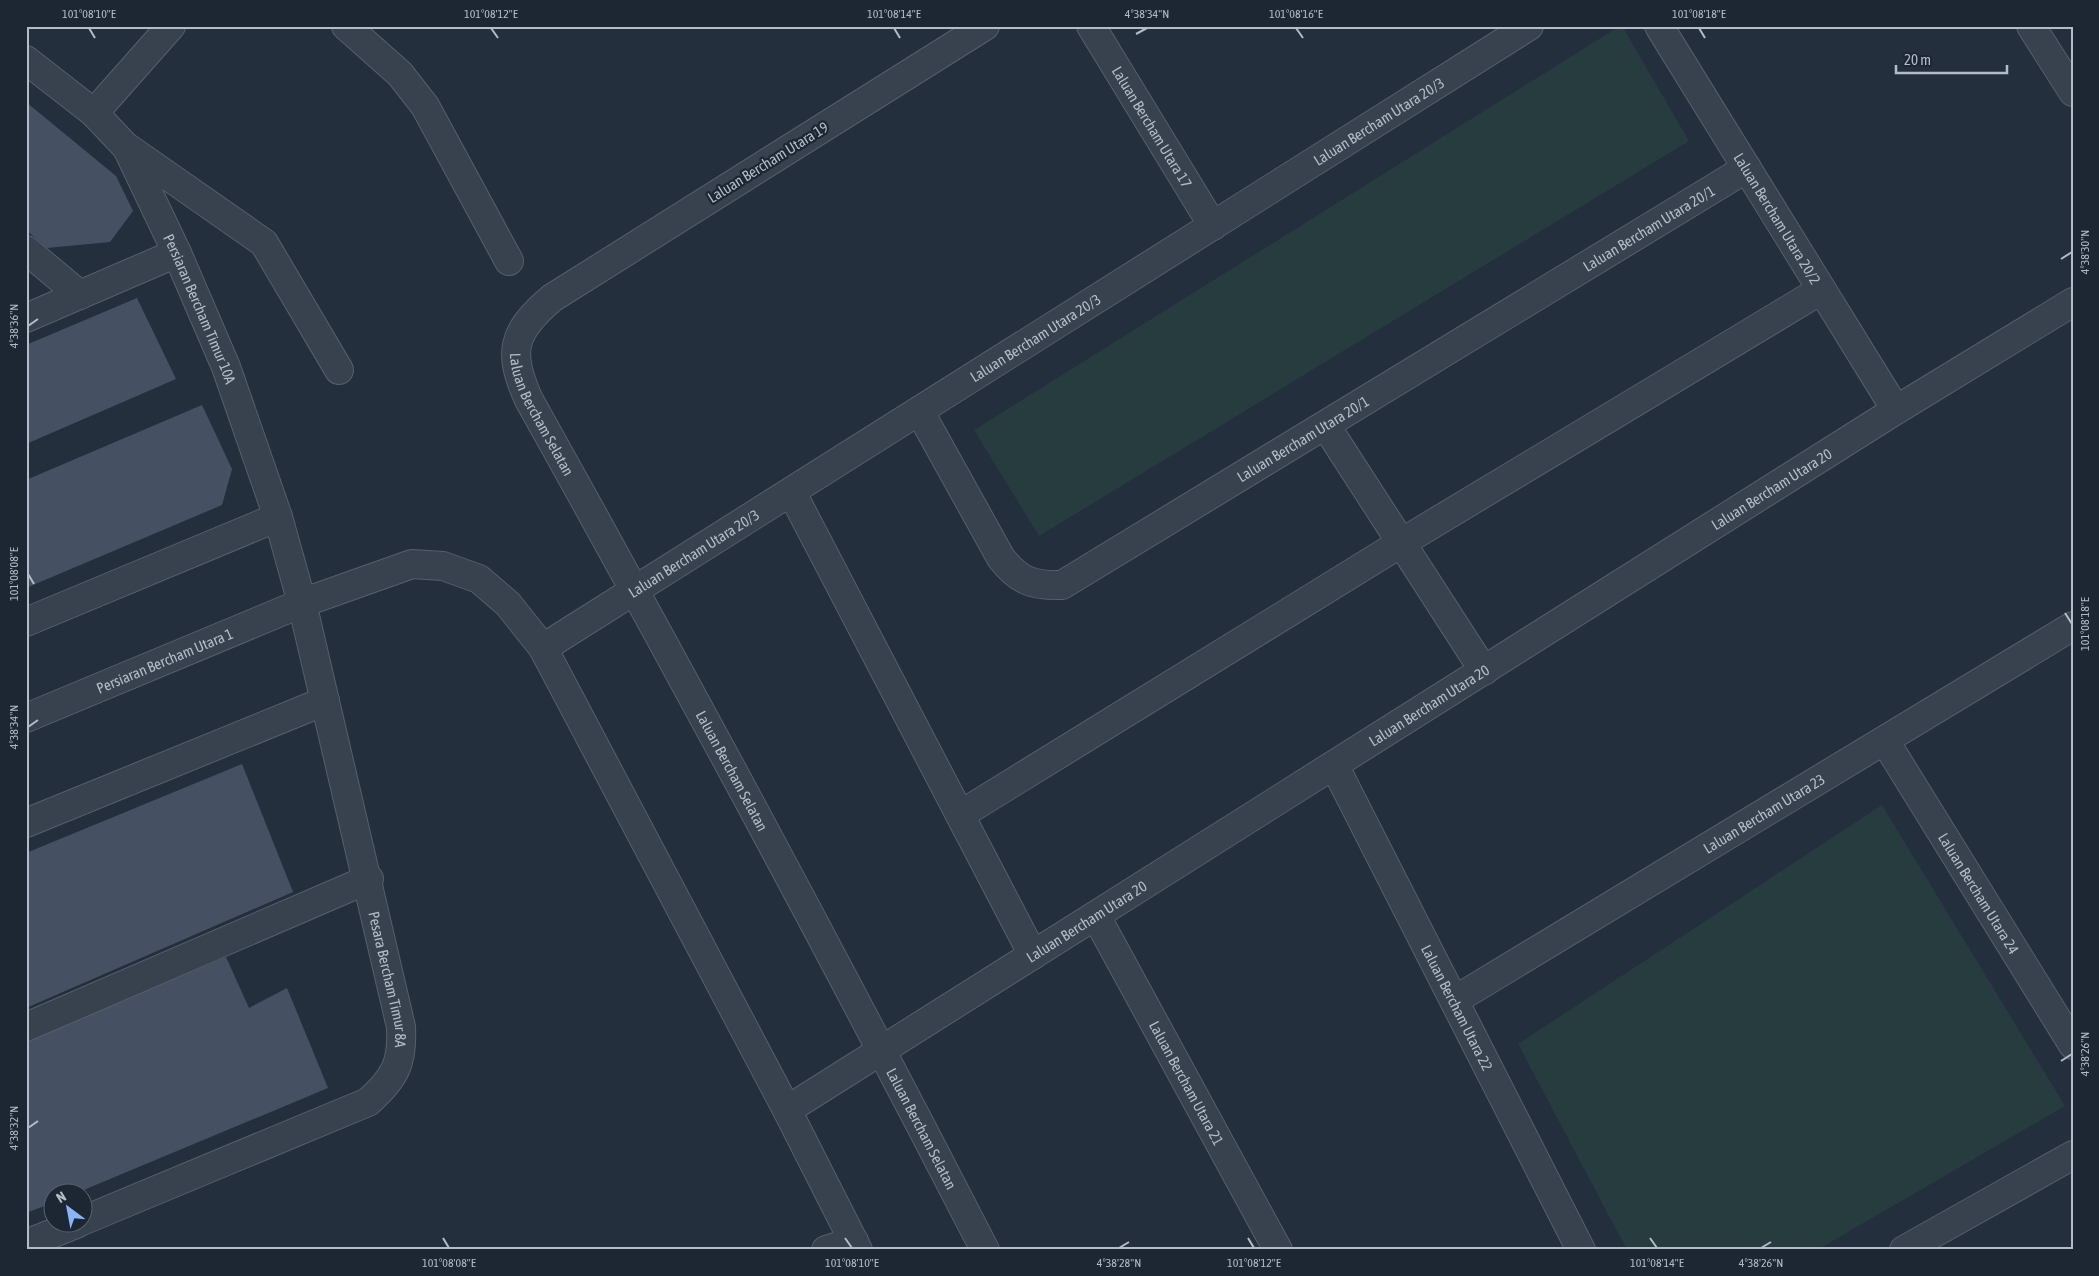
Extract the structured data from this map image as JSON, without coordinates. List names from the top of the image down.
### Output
{
  "streets": {
    "street": [
      "Laluan Bercham Utara 20/3",
      "Laluan Bercham Utara 17",
      "Laluan Bercham Utara 19",
      "Laluan Bercham Utara 20/2",
      "Laluan Bercham Utara 20/1",
      "Persiaran Bercham Timur 10A",
      "Laluan Bercham Selatan",
      "Laluan Bercham Utara 20",
      "Persiaran Bercham Utara 1",
      "Laluan Bercham Utara 23",
      "Laluan Bercham Utara 24",
      "Pesara Bercham Timur 8A",
      "Laluan Bercham Utara 22",
      "Laluan Bercham Utara 21"
    ]
  },
  "crossings": [
    ["Laluan Bercham Utara 20/3", "Laluan Bercham Utara 17"],
    ["Laluan Bercham Utara 20/3", "Laluan Bercham Utara 20/1"],
    ["Laluan Bercham Utara 20/3", "Laluan Bercham Selatan"],
    ["Laluan Bercham Utara 20/3", "Persiaran Bercham Utara 1"],
    ["Laluan Bercham Utara 19", "Laluan Bercham Selatan"],
    ["Laluan Bercham Utara 20/2", "Laluan Bercham Utara 20/1"],
    ["Laluan Bercham Utara 20/2", "Laluan Bercham Utara 20"],
    ["Persiaran Bercham Timur 10A", "Persiaran Bercham Utara 1"],
    ["Persiaran Bercham Timur 10A", "Pesara Bercham Timur 8A"],
    ["Laluan Bercham Selatan", "Laluan Bercham Utara 20"],
    ["Laluan Bercham Utara 20", "Persiaran Bercham Utara 1"],
    ["Laluan Bercham Utara 20", "Laluan Bercham Utara 22"],
    ["Laluan Bercham Utara 20", "Laluan Bercham Utara 21"],
    ["Persiaran Bercham Utara 1", "Pesara Bercham Timur 8A"],
    ["Laluan Bercham Utara 23", "Laluan Bercham Utara 24"],
    ["Laluan Bercham Utara 23", "Laluan Bercham Utara 22"]
  ],
  "scale_bar": "20 m",
  "north": "top left",
  "coordinates": [
    "101°08'10\"E",
    "101°08'12\"E",
    "101°08'14\"E",
    "4°38'34\"N",
    "101°08'16\"E",
    "101°08'18\"E",
    "4°38'30\"N",
    "4°38'36\"N",
    "101°08'08\"E",
    "4°38'26\"N",
    "4°38'32\"N",
    "4°38'28\"N"
  ]
}
